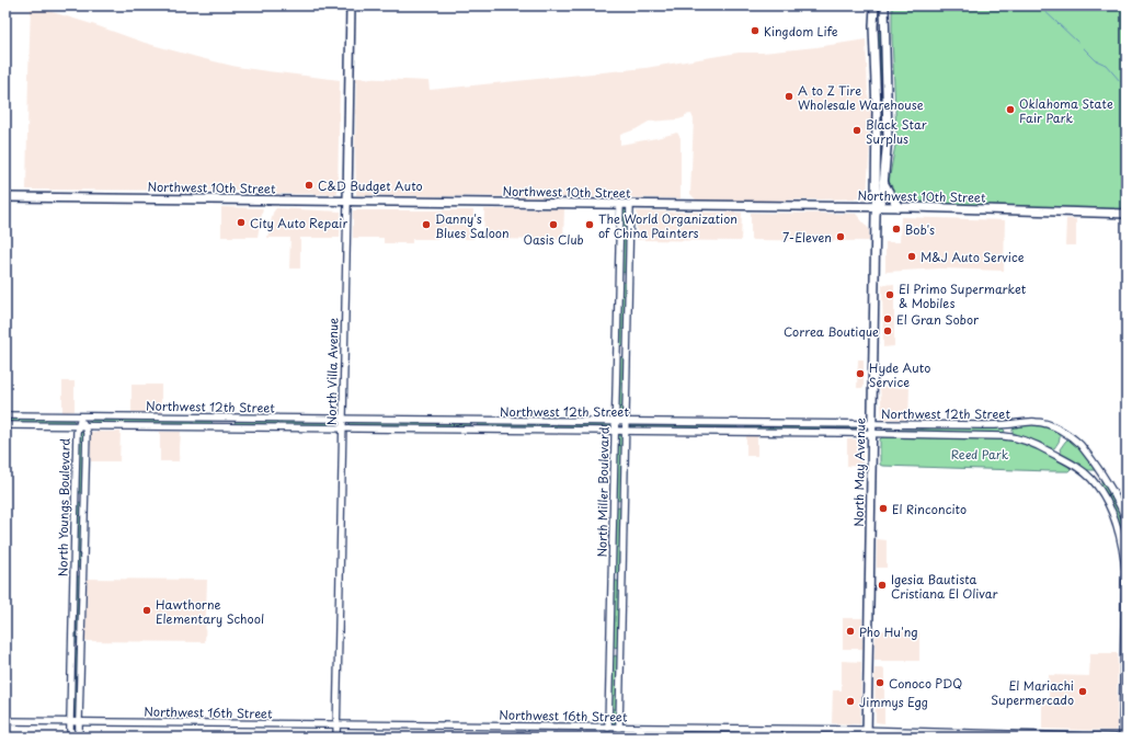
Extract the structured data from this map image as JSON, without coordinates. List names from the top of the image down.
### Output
{
  "streets": {
    "main road": ["Northwest 10th Street", "North Villa Avenue", "North May Avenue"],
    "street": [
      "Northwest 12th Street",
      "North Miller Boulevard",
      "North Youngs Boulevard",
      "Northwest 16th Street"
    ]
  },
  "crossings": [
    ["Northwest 10th Street", "North Villa Avenue"],
    ["Northwest 10th Street", "North May Avenue"],
    ["Northwest 10th Street", "North Miller Boulevard"],
    ["North Villa Avenue", "Northwest 12th Street"],
    ["North Villa Avenue", "Northwest 16th Street"],
    ["Northwest 12th Street", "North May Avenue"],
    ["Northwest 12th Street", "North Miller Boulevard"],
    ["Northwest 12th Street", "North Youngs Boulevard"],
    ["Northwest 12th Street", "Northwest 16th Street"],
    ["North May Avenue", "Northwest 16th Street"],
    ["North Miller Boulevard", "Northwest 16th Street"],
    ["North Youngs Boulevard", "Northwest 16th Street"]
  ],
  "parks": ["Reed Park"],
  "places": [
    "Kingdom Life",
    "A to Z Tire Wholesale Warehouse",
    "Oklahoma State Fair Park",
    "Black Star Surplus",
    "C&D Budget Auto",
    "City Auto Repair",
    "Danny's Blues Saloon",
    "Oasis Club",
    "The World Organization of China Painters",
    "Bob's",
    "7-Eleven",
    "M&J Auto Service",
    "El Primo Supermarket & Mobiles",
    "El Gran Sobor",
    "Correa Boutique",
    "Hyde Auto Service",
    "El Rinconcito",
    "Igesia Bautista Cristiana El Olivar",
    "Hawthorne Elementary School",
    "Pho Hu'ng",
    "Conoco PDQ",
    "El Mariachi Supermercado",
    "Jimmys Egg"
  ]
}
